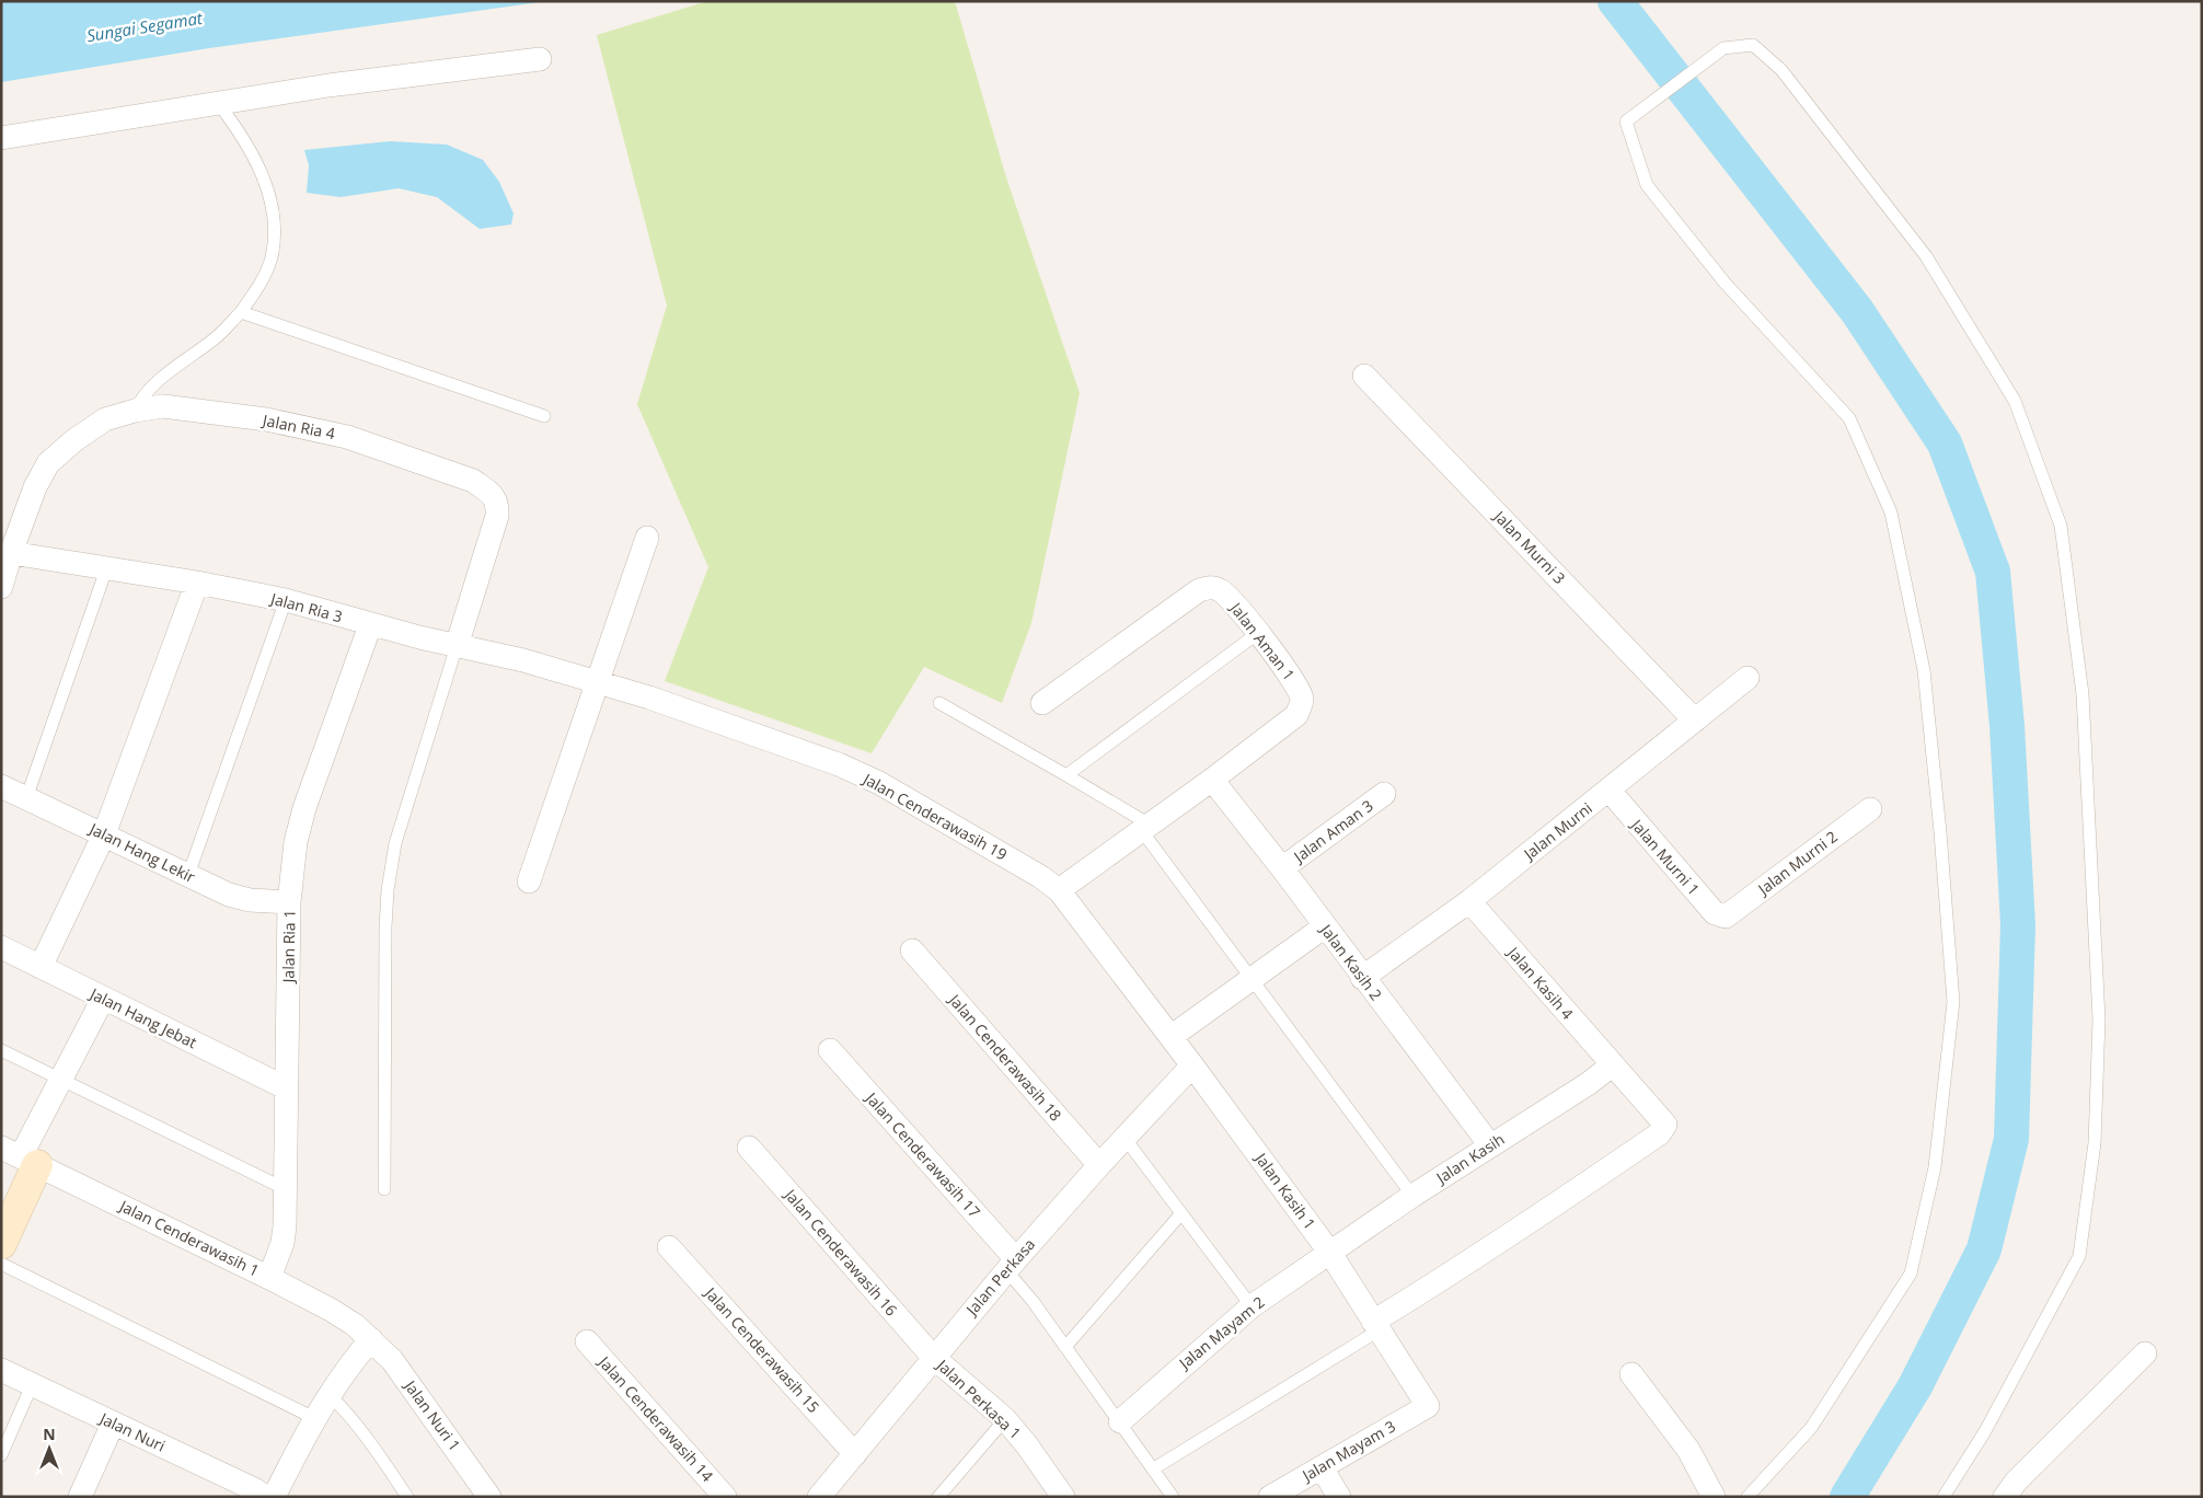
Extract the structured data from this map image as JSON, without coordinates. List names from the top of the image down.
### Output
{
  "streets": {
    "street": [
      "Jalan Ria 4",
      "Jalan Murni 3",
      "Jalan Ria 3",
      "Jalan Aman 1",
      "Jalan Cenderawasih 19",
      "Jalan Aman 3",
      "Jalan Murni",
      "Jalan Hang Lekir",
      "Jalan Murni 1",
      "Jalan Murni 2",
      "Jalan Ria 1",
      "Jalan Kasih 2",
      "Jalan Kasih 4",
      "Jalan Hang Jebat",
      "Jalan Cenderawasih 18",
      "Jalan Cenderawasih 17",
      "Jalan Kasih",
      "Jalan Kasih 1",
      "Jalan Cenderawasih 1",
      "Jalan Cenderawasih 16",
      "Jalan Perkasa",
      "Jalan Mayam 2",
      "Jalan Cenderawasih 15",
      "Jalan Perkasa 1",
      "Jalan Nuri 1",
      "Jalan Cenderawasih 14",
      "Jalan Nuri",
      "Jalan Mayam 3"
    ]
  },
  "crossings": [
    ["Jalan Ria 4", "Jalan Ria 3"],
    ["Jalan Murni 3", "Jalan Murni"],
    ["Jalan Ria 3", "Jalan Cenderawasih 19"],
    ["Jalan Ria 3", "Jalan Ria 1"],
    ["Jalan Aman 1", "Jalan Cenderawasih 19"],
    ["Jalan Aman 1", "Jalan Kasih 2"],
    ["Jalan Cenderawasih 19", "Jalan Kasih 1"],
    ["Jalan Cenderawasih 19", "Jalan Perkasa"],
    ["Jalan Aman 3", "Jalan Kasih 2"],
    ["Jalan Murni", "Jalan Murni 1"],
    ["Jalan Murni", "Jalan Kasih 2"],
    ["Jalan Murni", "Jalan Kasih 4"],
    ["Jalan Hang Lekir", "Jalan Ria 1"],
    ["Jalan Murni 1", "Jalan Murni 2"],
    ["Jalan Ria 1", "Jalan Hang Jebat"],
    ["Jalan Ria 1", "Jalan Cenderawasih 1"],
    ["Jalan Kasih 2", "Jalan Kasih"],
    ["Jalan Kasih 4", "Jalan Kasih"],
    ["Jalan Kasih 4", "Jalan Kasih 1"],
    ["Jalan Cenderawasih 18", "Jalan Perkasa"],
    ["Jalan Cenderawasih 17", "Jalan Perkasa"],
    ["Jalan Kasih", "Jalan Kasih 1"],
    ["Jalan Kasih", "Jalan Mayam 2"],
    ["Jalan Kasih 1", "Jalan Perkasa"],
    ["Jalan Kasih 1", "Jalan Mayam 2"],
    ["Jalan Kasih 1", "Jalan Mayam 3"],
    ["Jalan Cenderawasih 1", "Jalan Nuri 1"],
    ["Jalan Cenderawasih 16", "Jalan Perkasa"],
    ["Jalan Cenderawasih 16", "Jalan Perkasa 1"],
    ["Jalan Perkasa", "Jalan Cenderawasih 15"],
    ["Jalan Perkasa", "Jalan Perkasa 1"]
  ],
  "water": ["Sungai Segamat"],
  "north": "top"
}
